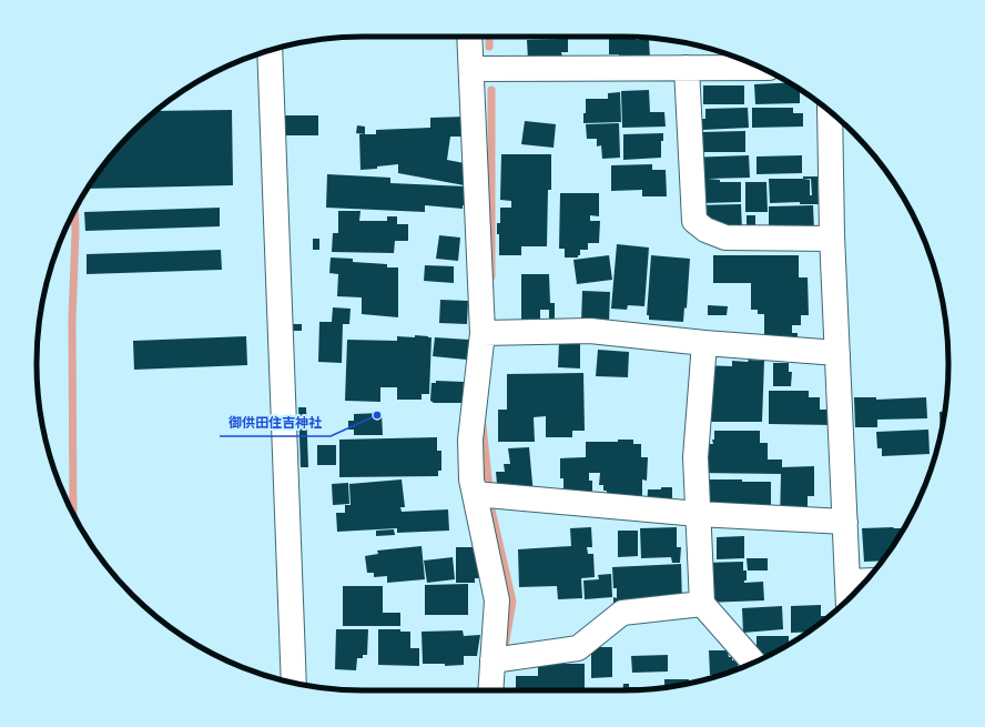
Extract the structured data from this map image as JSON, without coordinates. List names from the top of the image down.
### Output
{
  "places": ["御供田住吉神社"]
}
